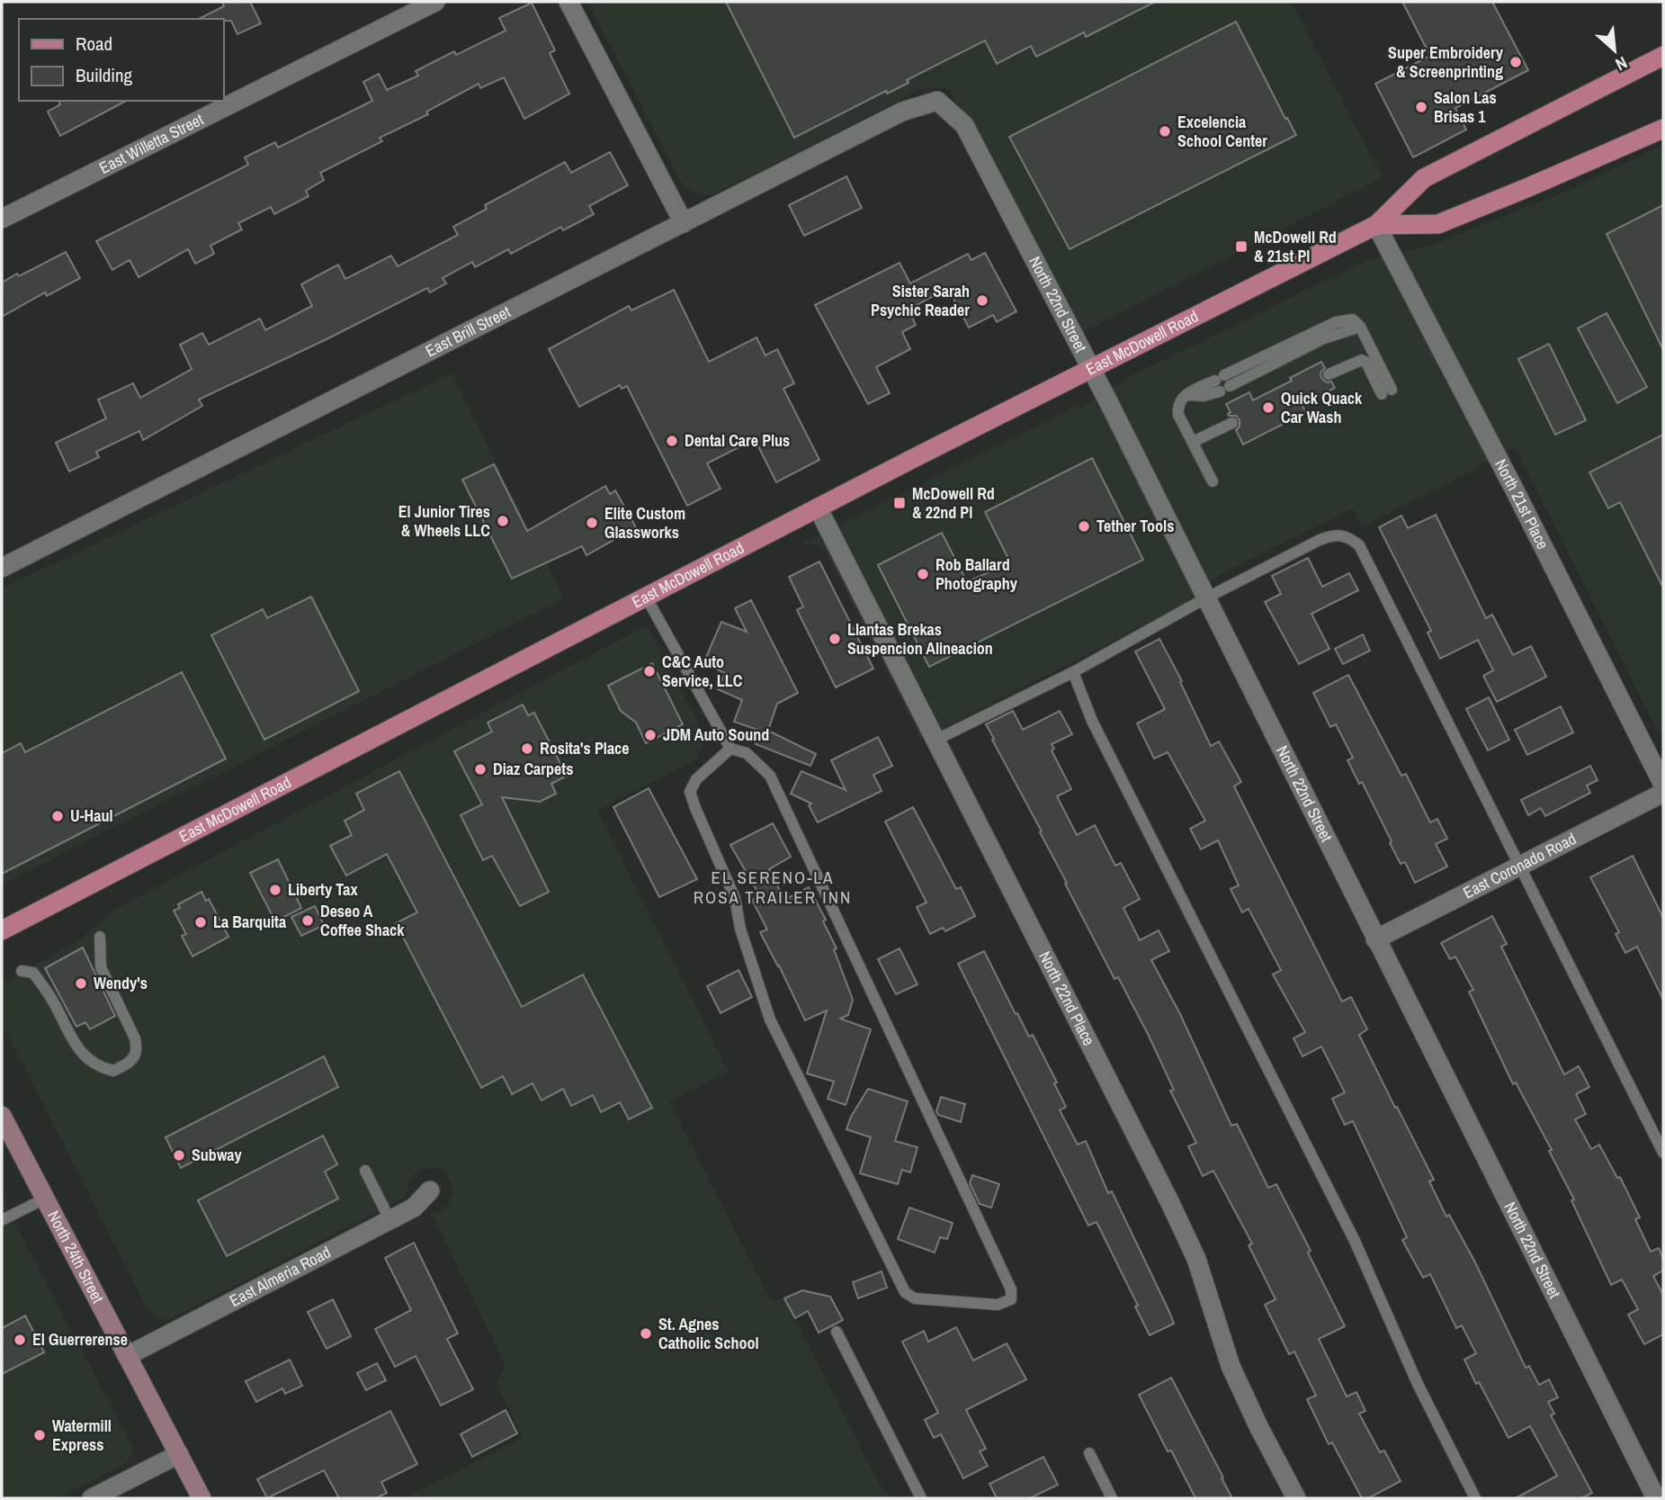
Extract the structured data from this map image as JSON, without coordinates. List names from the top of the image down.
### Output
{
  "streets": {
    "main road": ["East McDowell Road", "North 24th Street"],
    "street": [
      "East Willetta Street",
      "North 22nd Street",
      "East Brill Street",
      "North 21st Place",
      "East Coronado Road",
      "North 22nd Place",
      "East Almeria Road"
    ]
  },
  "crossings": [
    ["North 22nd Street", "East Brill Street"],
    ["North 22nd Street", "East McDowell Road"],
    ["North 22nd Street", "East Coronado Road"],
    ["East McDowell Road", "North 21st Place"],
    ["East McDowell Road", "North 22nd Place"],
    ["North 24th Street", "East Almeria Road"]
  ],
  "districts": ["EL SERENO-LA ROSA TRAILER INN"],
  "places": {
    "other": [
      "Super Embroidery & Screenprinting",
      "Salon Las Brisas 1",
      "Excelencia School Center",
      "Sister Sarah Psychic Reader",
      "Quick Quack Car Wash",
      "Dental Care Plus",
      "El Junior Tires & Wheels LLC",
      "Elite Custom Glassworks",
      "Tether Tools",
      "Rob Ballard Photography",
      "Llantas Brekas Suspencion Alineacion",
      "C&C Auto Service, LLC",
      "JDM Auto Sound",
      "Rosita's Place",
      "Diaz Carpets",
      "U-Haul",
      "Liberty Tax",
      "Deseo A Coffee Shack",
      "La Barquita",
      "Wendy's",
      "Subway",
      "St. Agnes Catholic School",
      "El Guerrerense",
      "Watermill Express"
    ],
    "transit": ["McDowell Rd & 21st Pl", "McDowell Rd & 22nd Pl"]
  },
  "legend": ["Road", "Building"],
  "north": "bottom right"
}
